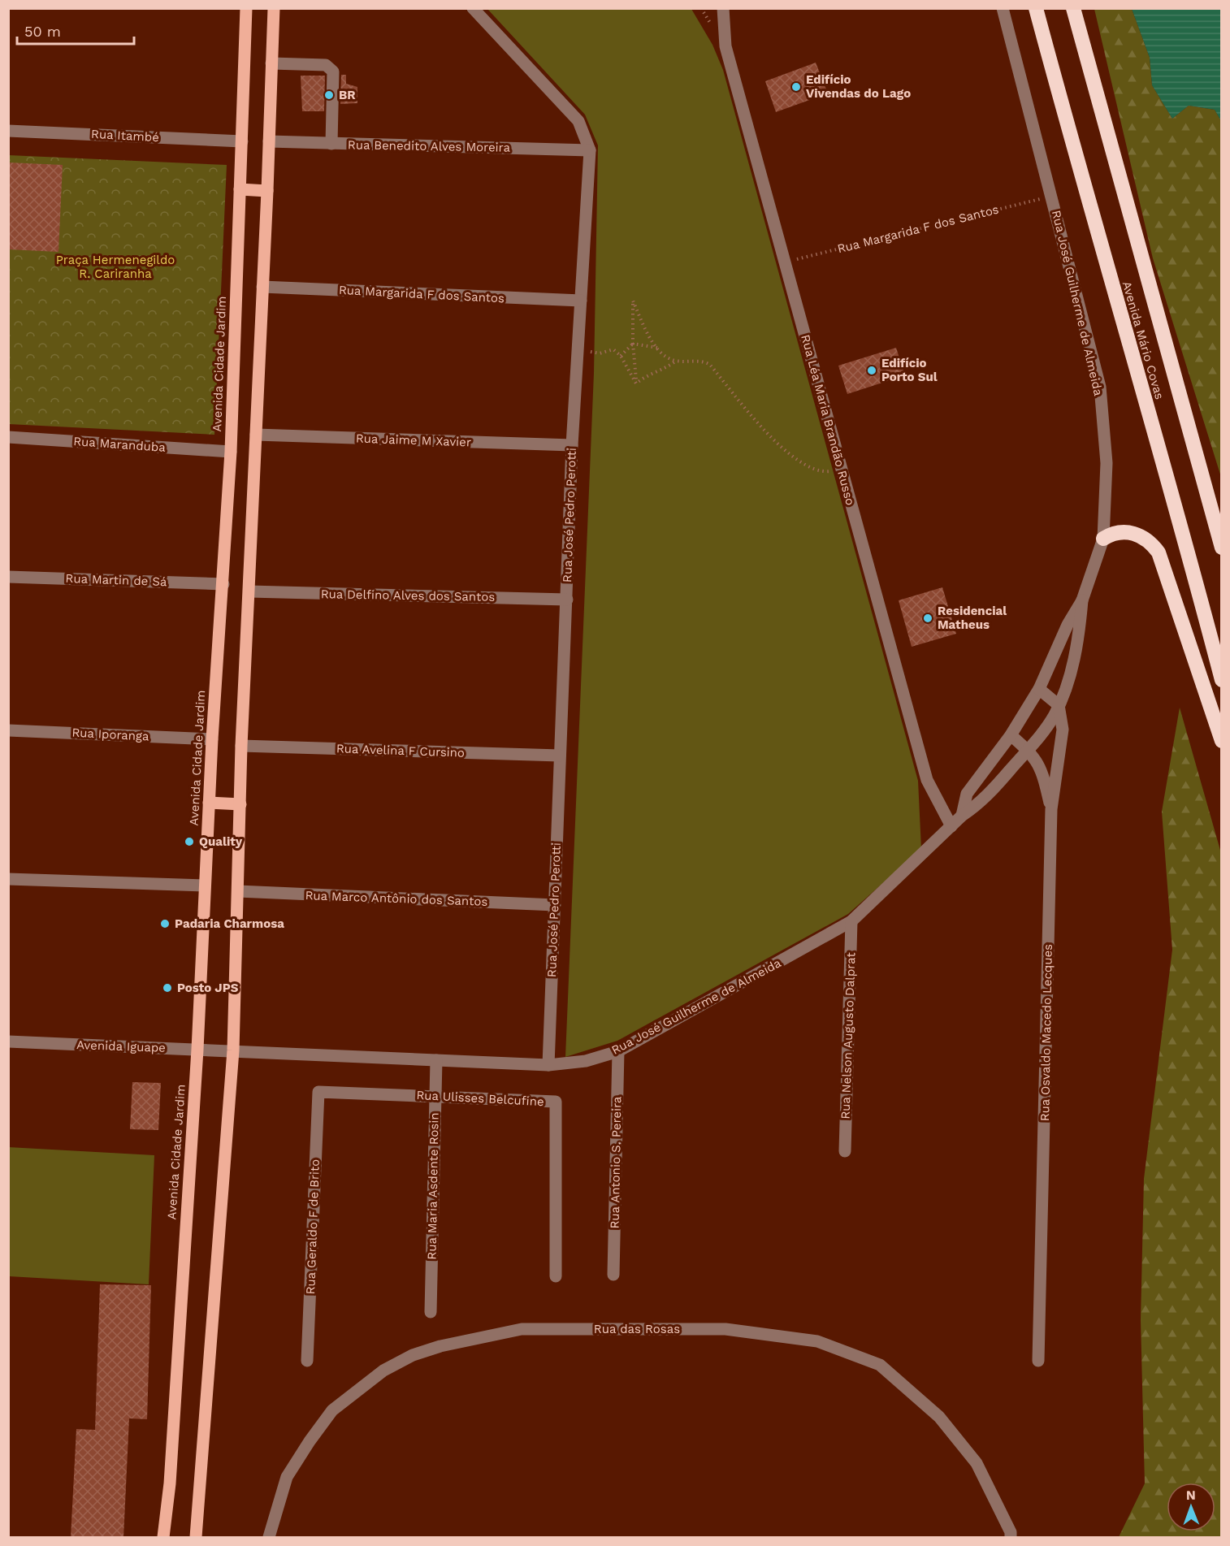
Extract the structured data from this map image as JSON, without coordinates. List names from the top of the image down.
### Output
{
  "streets": {
    "highway": ["Avenida Mário Covas"],
    "main road": ["Avenida Cidade Jardim"],
    "street": [
      "Rua Itambé",
      "Rua Benedito Alves Moreira",
      "Rua Margarida F dos Santos",
      "Rua José Guilherme de Almeida",
      "Rua Léa Maria Brandão Russo",
      "Rua Jaime M Xavier",
      "Rua Maranduba",
      "Rua José Pedro Perotti",
      "Rua Martin de Sá",
      "Rua Delfino Alves dos Santos",
      "Rua Iporanga",
      "Rua Avelina F Cursino",
      "Rua Marco Antônio dos Santos",
      "Rua Osvaldo Macedo Lecques",
      "Rua Nelson Augusto Dalprat",
      "Avenida Iguape",
      "Rua Ulisses Belcufine",
      "Rua Antonio S. Pereira",
      "Rua Maria Asdente Rosin",
      "Rua Geraldo F de Brito",
      "Rua das Rosas"
    ]
  },
  "crossings": [
    ["Rua Itambé", "Avenida Cidade Jardim"],
    ["Rua Benedito Alves Moreira", "Rua José Pedro Perotti"],
    ["Rua Margarida F dos Santos", "Rua José Guilherme de Almeida"],
    ["Rua Margarida F dos Santos", "Rua Léa Maria Brandão Russo"],
    ["Rua Margarida F dos Santos", "Rua José Pedro Perotti"],
    ["Rua José Guilherme de Almeida", "Rua Léa Maria Brandão Russo"],
    ["Rua José Guilherme de Almeida", "Rua José Pedro Perotti"],
    ["Rua José Guilherme de Almeida", "Rua Osvaldo Macedo Lecques"],
    ["Rua José Guilherme de Almeida", "Rua Nelson Augusto Dalprat"],
    ["Rua José Guilherme de Almeida", "Avenida Iguape"],
    ["Rua José Guilherme de Almeida", "Rua Antonio S. Pereira"],
    ["Rua José Guilherme de Almeida", "Rua Maria Asdente Rosin"],
    ["Avenida Cidade Jardim", "Rua Maranduba"],
    ["Avenida Cidade Jardim", "Rua Martin de Sá"],
    ["Avenida Cidade Jardim", "Rua Iporanga"],
    ["Avenida Cidade Jardim", "Avenida Iguape"],
    ["Rua Jaime M Xavier", "Rua José Pedro Perotti"],
    ["Rua José Pedro Perotti", "Rua Delfino Alves dos Santos"],
    ["Rua José Pedro Perotti", "Rua Avelina F Cursino"],
    ["Rua José Pedro Perotti", "Rua Marco Antônio dos Santos"],
    ["Rua Ulisses Belcufine", "Rua Maria Asdente Rosin"],
    ["Rua Ulisses Belcufine", "Rua Geraldo F de Brito"]
  ],
  "parks": ["Praça Hermenegildo R. Cariranha"],
  "places": [
    "Edifício Vivendas do Lago",
    "BR",
    "Edifício Porto Sul",
    "Residencial Matheus",
    "Quality",
    "Padaria Charmosa",
    "Posto JPS"
  ],
  "scale_bar": "50 m",
  "north": "top"
}
